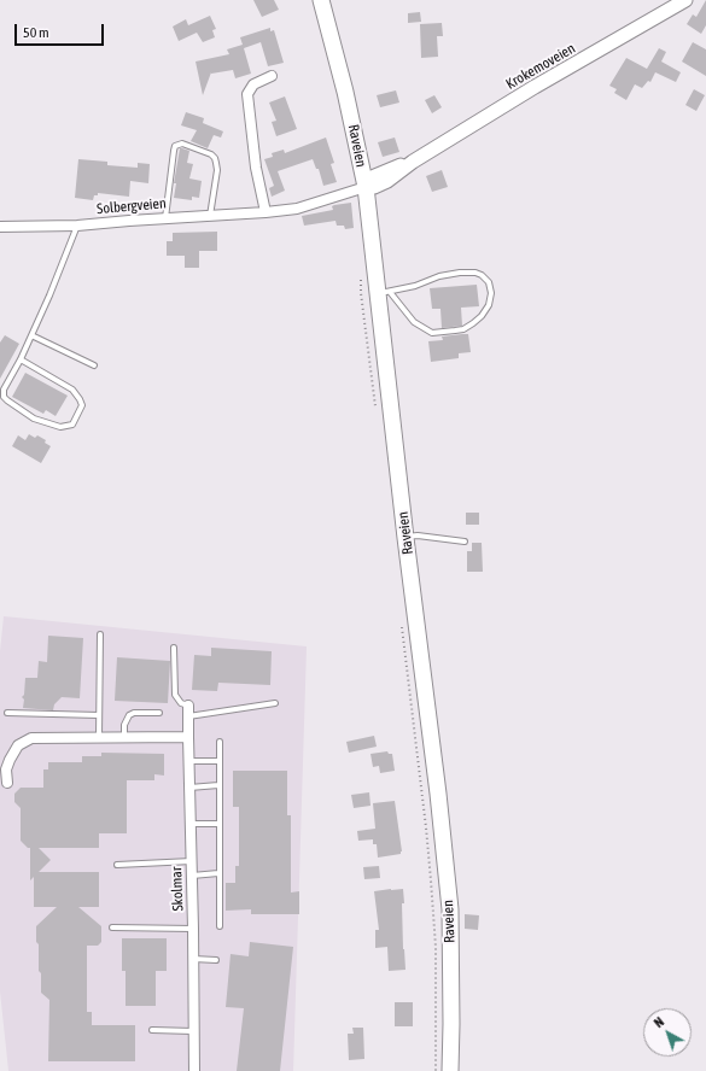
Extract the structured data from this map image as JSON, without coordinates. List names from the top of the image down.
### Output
{
  "streets": {
    "main road": ["Krokemoveien", "Raveien"],
    "street": ["Solbergveien", "Skolmar"]
  },
  "crossings": [
    ["Krokemoveien", "Raveien"],
    ["Krokemoveien", "Solbergveien"],
    ["Raveien", "Solbergveien"]
  ],
  "scale_bar": "50 m",
  "north": "top left"
}
